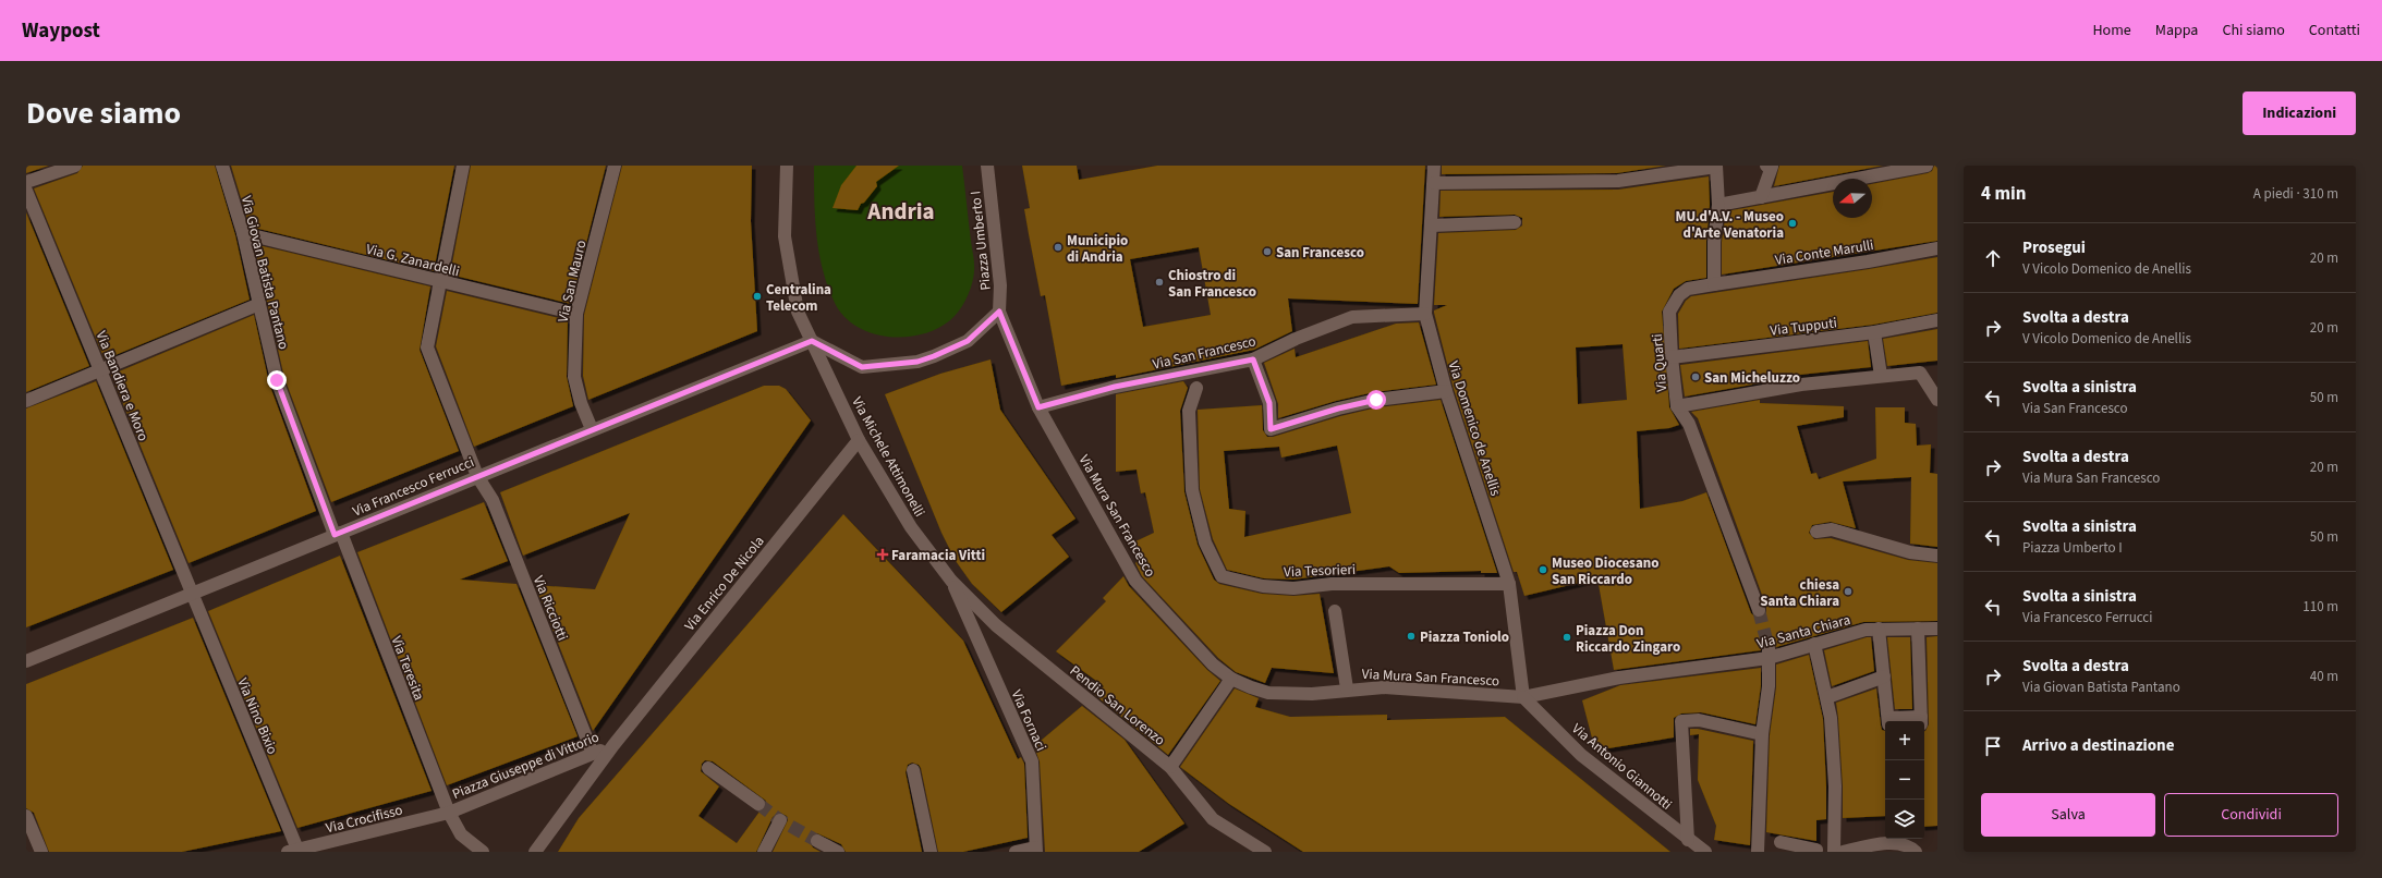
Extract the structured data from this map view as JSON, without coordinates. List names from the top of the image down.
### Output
{
  "streets": {
    "street": [
      "Piazza Umberto I",
      "Via Conte Marulli",
      "Via G. Zanardelli",
      "Via Giovan Batista Pantano",
      "Via San Mauro",
      "Via Tupputi",
      "Via San Francesco",
      "Via Quarti",
      "Via Bandiera e Moro",
      "Via Domenico de Anellis",
      "Via Michele Attimonelli",
      "Via Francesco Ferrucci",
      "Via Mura San Francesco",
      "Via Tesorieri",
      "Via Enrico De Nicola",
      "Via Ricciotti",
      "Via Santa Chiara",
      "Via Teresita",
      "Pendio San Lorenzo",
      "Via Nino Bixio",
      "Via Fornaci",
      "Piazza Giuseppe di Vittorio",
      "Via Antonio Giannotti",
      "Via Crocifisso"
    ]
  },
  "crossings": [
    ["Piazza Umberto I", "Via Mura San Francesco"],
    ["Via Conte Marulli", "Via Quarti"],
    ["Via G. Zanardelli", "Via Giovan Batista Pantano"],
    ["Via G. Zanardelli", "Via San Mauro"],
    ["Via G. Zanardelli", "Via Ricciotti"],
    ["Via Giovan Batista Pantano", "Via Francesco Ferrucci"],
    ["Via Giovan Batista Pantano", "Via Teresita"],
    ["Via San Mauro", "Via Francesco Ferrucci"],
    ["Via Tupputi", "Via Quarti"],
    ["Via San Francesco", "Via Domenico de Anellis"],
    ["Via San Francesco", "Via Mura San Francesco"],
    ["Via Bandiera e Moro", "Via Francesco Ferrucci"],
    ["Via Bandiera e Moro", "Via Nino Bixio"],
    ["Via Domenico de Anellis", "Via Mura San Francesco"],
    ["Via Domenico de Anellis", "Via Tesorieri"],
    ["Via Domenico de Anellis", "Via Santa Chiara"],
    ["Via Domenico de Anellis", "Via Antonio Giannotti"],
    ["Via Michele Attimonelli", "Via Francesco Ferrucci"],
    ["Via Michele Attimonelli", "Via Enrico De Nicola"],
    ["Via Michele Attimonelli", "Pendio San Lorenzo"],
    ["Via Michele Attimonelli", "Via Fornaci"],
    ["Via Francesco Ferrucci", "Via Ricciotti"],
    ["Via Francesco Ferrucci", "Via Teresita"],
    ["Via Francesco Ferrucci", "Via Nino Bixio"],
    ["Via Mura San Francesco", "Via Santa Chiara"],
    ["Via Mura San Francesco", "Via Antonio Giannotti"],
    ["Via Enrico De Nicola", "Piazza Giuseppe di Vittorio"],
    ["Via Ricciotti", "Piazza Giuseppe di Vittorio"],
    ["Via Santa Chiara", "Via Antonio Giannotti"],
    ["Via Teresita", "Piazza Giuseppe di Vittorio"],
    ["Via Teresita", "Via Crocifisso"],
    ["Pendio San Lorenzo", "Via Fornaci"],
    ["Via Nino Bixio", "Via Crocifisso"],
    ["Piazza Giuseppe di Vittorio", "Via Crocifisso"]
  ],
  "districts": ["Andria"],
  "places": {
    "other": [
      "MU.d'A.V. - Museo d'Arte Venatoria",
      "Municipio di Andria",
      "San Francesco",
      "Chiostro di San Francesco",
      "Centralina Telecom",
      "San Micheluzzo",
      "Museo Diocesano San Riccardo",
      "chiesa Santa Chiara",
      "Piazza Toniolo",
      "Piazza Don Riccardo Zingaro"
    ],
    "health": ["Faramacia Vitti"]
  },
  "north": "left",
  "page": {
    "header": "Waypost",
    "nav": [
      "Home",
      "Mappa",
      "Chi siamo",
      "Contatti"
    ],
    "title": "Dove siamo",
    "buttons": [
      "Indicazioni",
      ["Salva", "Condividi"]
    ],
    "heading": ["4 min", "A piedi · 310 m"],
    "list": [
      ["Prosegui", "V Vicolo Domenico de Anellis", "20 m"],
      ["Svolta a destra", "V Vicolo Domenico de Anellis", "20 m"],
      ["Svolta a sinistra", "Via San Francesco", "50 m"],
      ["Svolta a destra", "Via Mura San Francesco", "20 m"],
      ["Svolta a sinistra", "Piazza Umberto I", "50 m"],
      ["Svolta a sinistra", "Via Francesco Ferrucci", "110 m"],
      ["Svolta a destra", "Via Giovan Batista Pantano", "40 m"],
      "Arrivo a destinazione"
    ],
    "map_buttons": ["+", "−"]
  }
}
